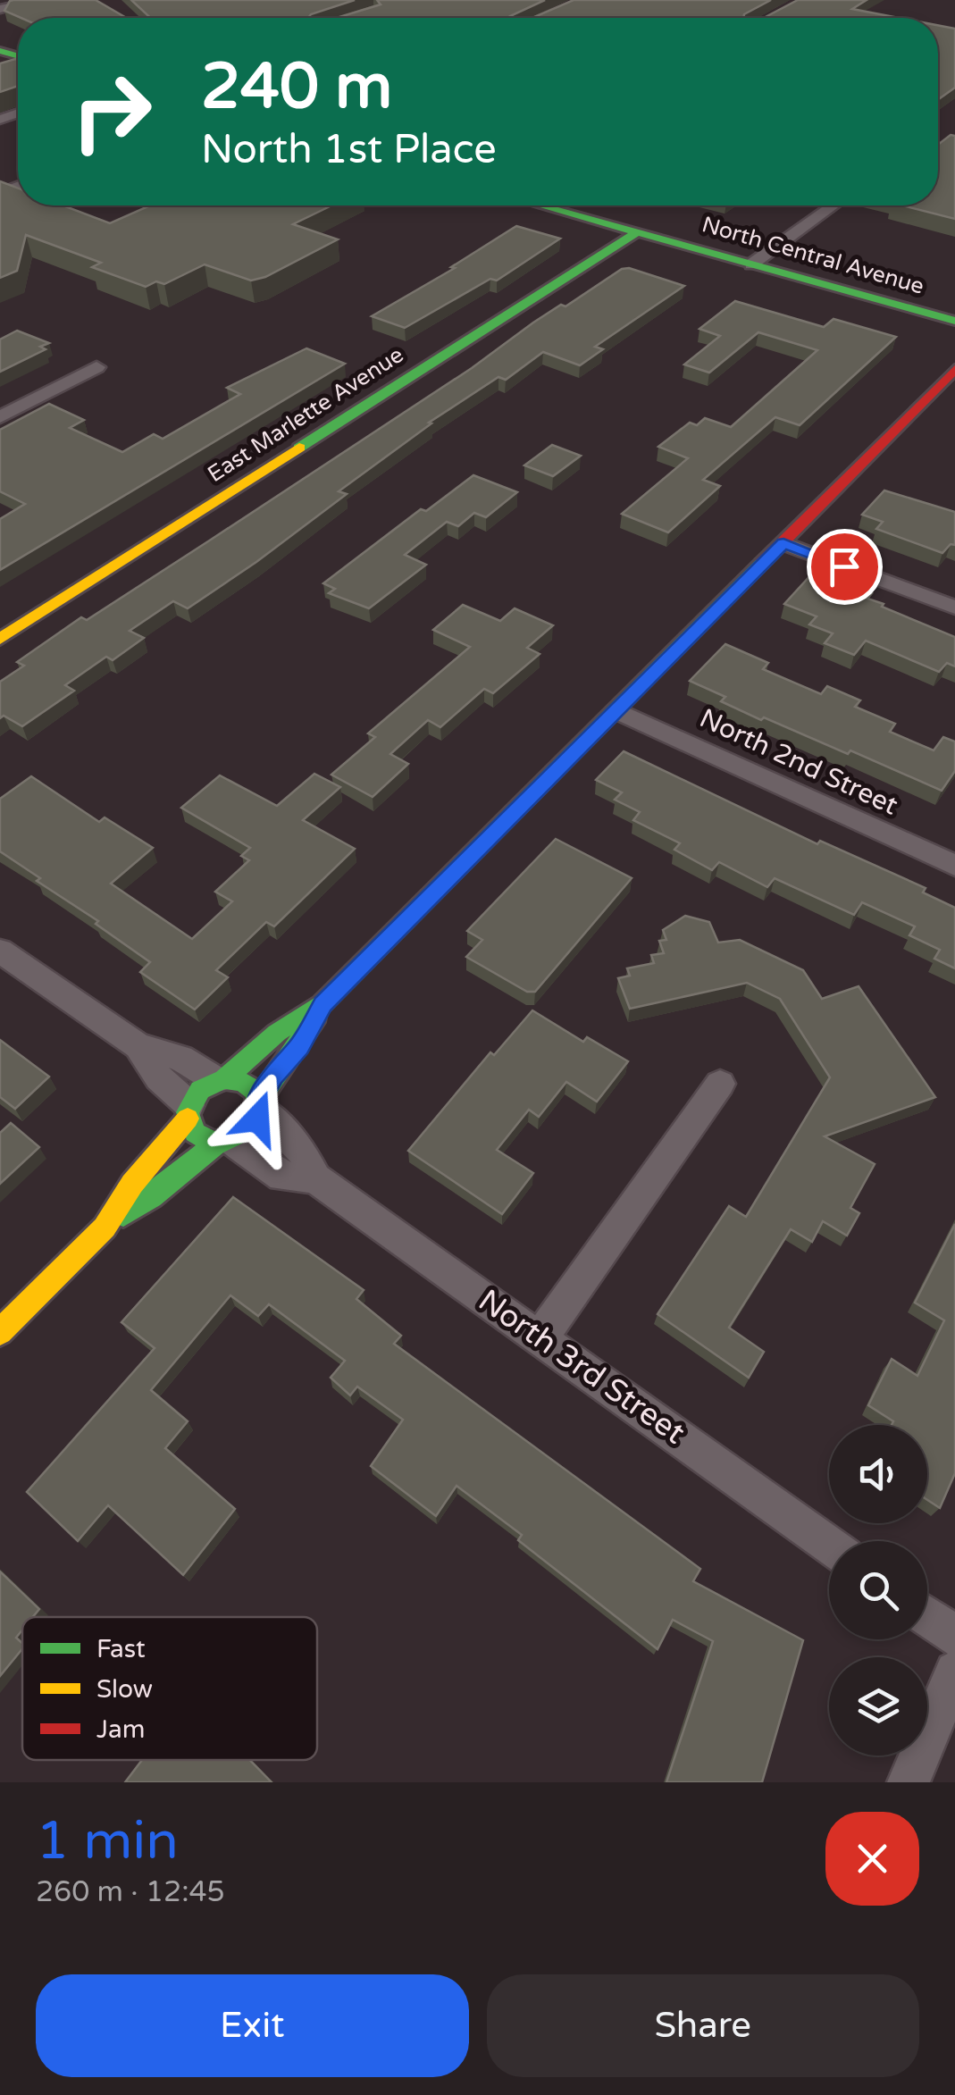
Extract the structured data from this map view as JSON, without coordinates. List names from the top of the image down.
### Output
{
  "streets": {
    "street": [
      "North Central Avenue",
      "East Marlette Avenue",
      "North 2nd Street",
      "North 3rd Street"
    ]
  },
  "crossings": [
    ["North Central Avenue", "East Marlette Avenue"]
  ],
  "legend": ["Fast", "Slow", "Jam"],
  "page": {
    "turn": ["240 m", "North 1st Place"],
    "heading": ["1 min", "260 m · 12:45"],
    "buttons": ["Exit", "Share"]
  }
}
